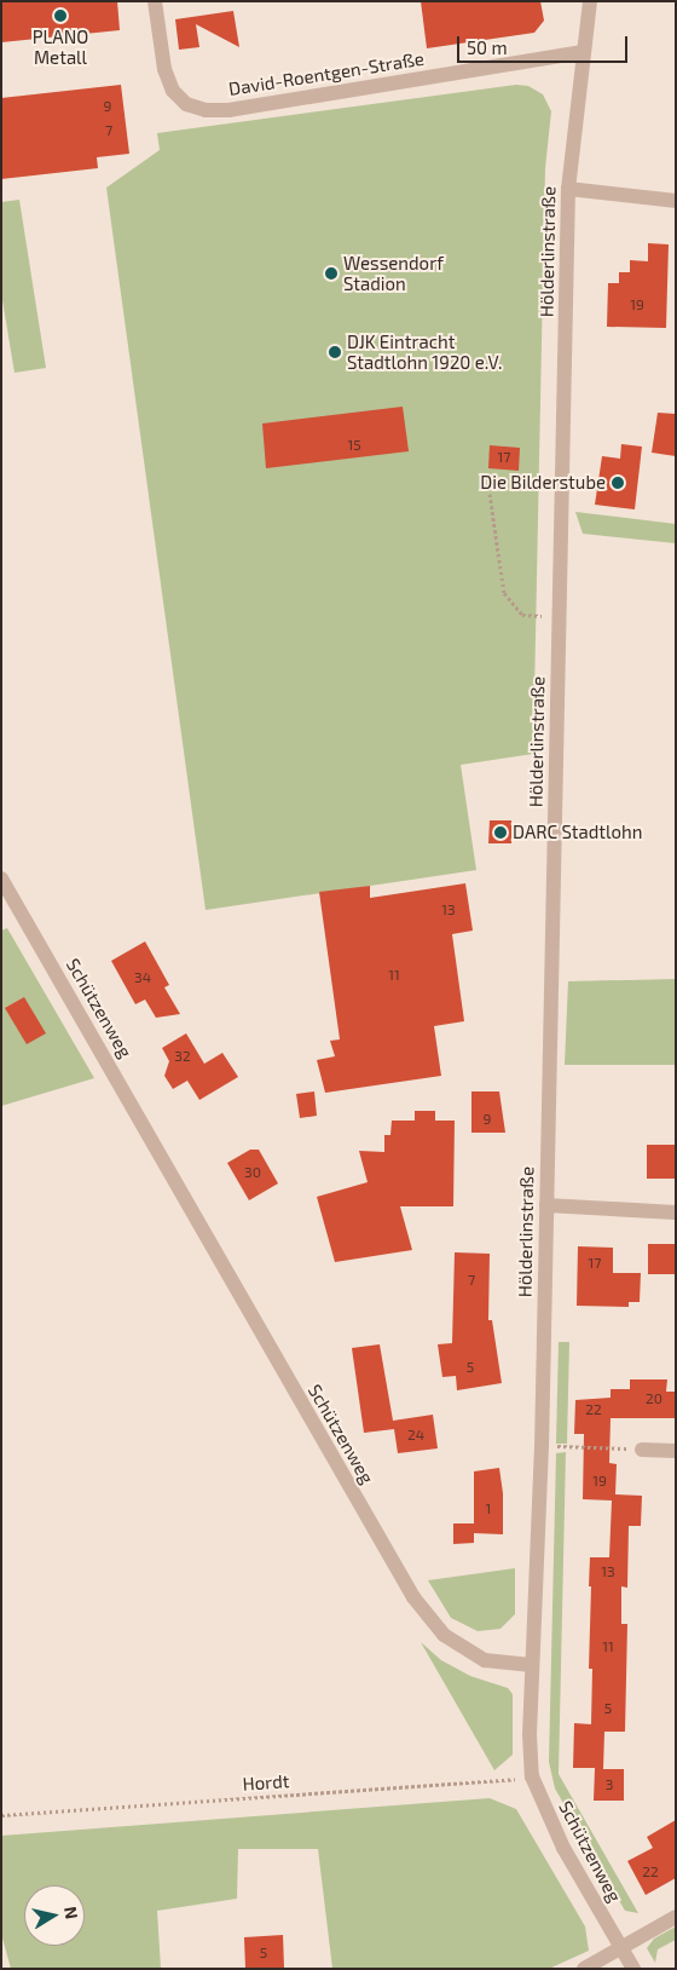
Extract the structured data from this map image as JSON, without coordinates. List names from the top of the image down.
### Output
{
  "streets": {
    "street": ["David-Roentgen-Straße", "Hölderlinstraße", "Schützenweg"],
    "path": ["Hordt"]
  },
  "crossings": [
    ["David-Roentgen-Straße", "Hölderlinstraße"],
    ["Hölderlinstraße", "Schützenweg"],
    ["Schützenweg", "Hordt"]
  ],
  "places": [
    "PLANO Metall",
    "Wessendorf Stadion",
    "DJK Eintracht Stadtlohn 1920 e.V.",
    "Die Bilderstube",
    "DARC Stadtlohn"
  ],
  "house_numbers": [
    "9",
    "7",
    "19",
    "15",
    "17",
    "13",
    "11",
    "34",
    "32",
    "9",
    "30",
    "17",
    "7",
    "5",
    "20",
    "22",
    "24",
    "19",
    "1",
    "13",
    "11",
    "5",
    "3",
    "22",
    "5"
  ],
  "scale_bar": "50 m",
  "north": "right"
}
